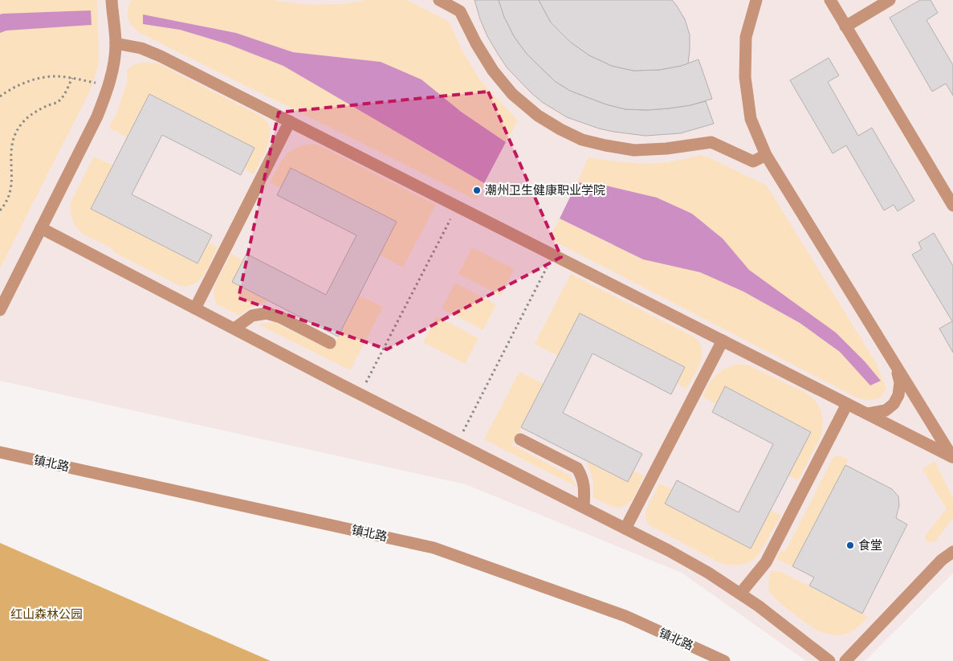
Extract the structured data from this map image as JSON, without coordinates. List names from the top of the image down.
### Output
{
  "streets": {
    "street": ["镇北路"]
  },
  "parks": ["红山森林公园"],
  "places": ["潮州卫生健康职业学院", "食堂"]
}
